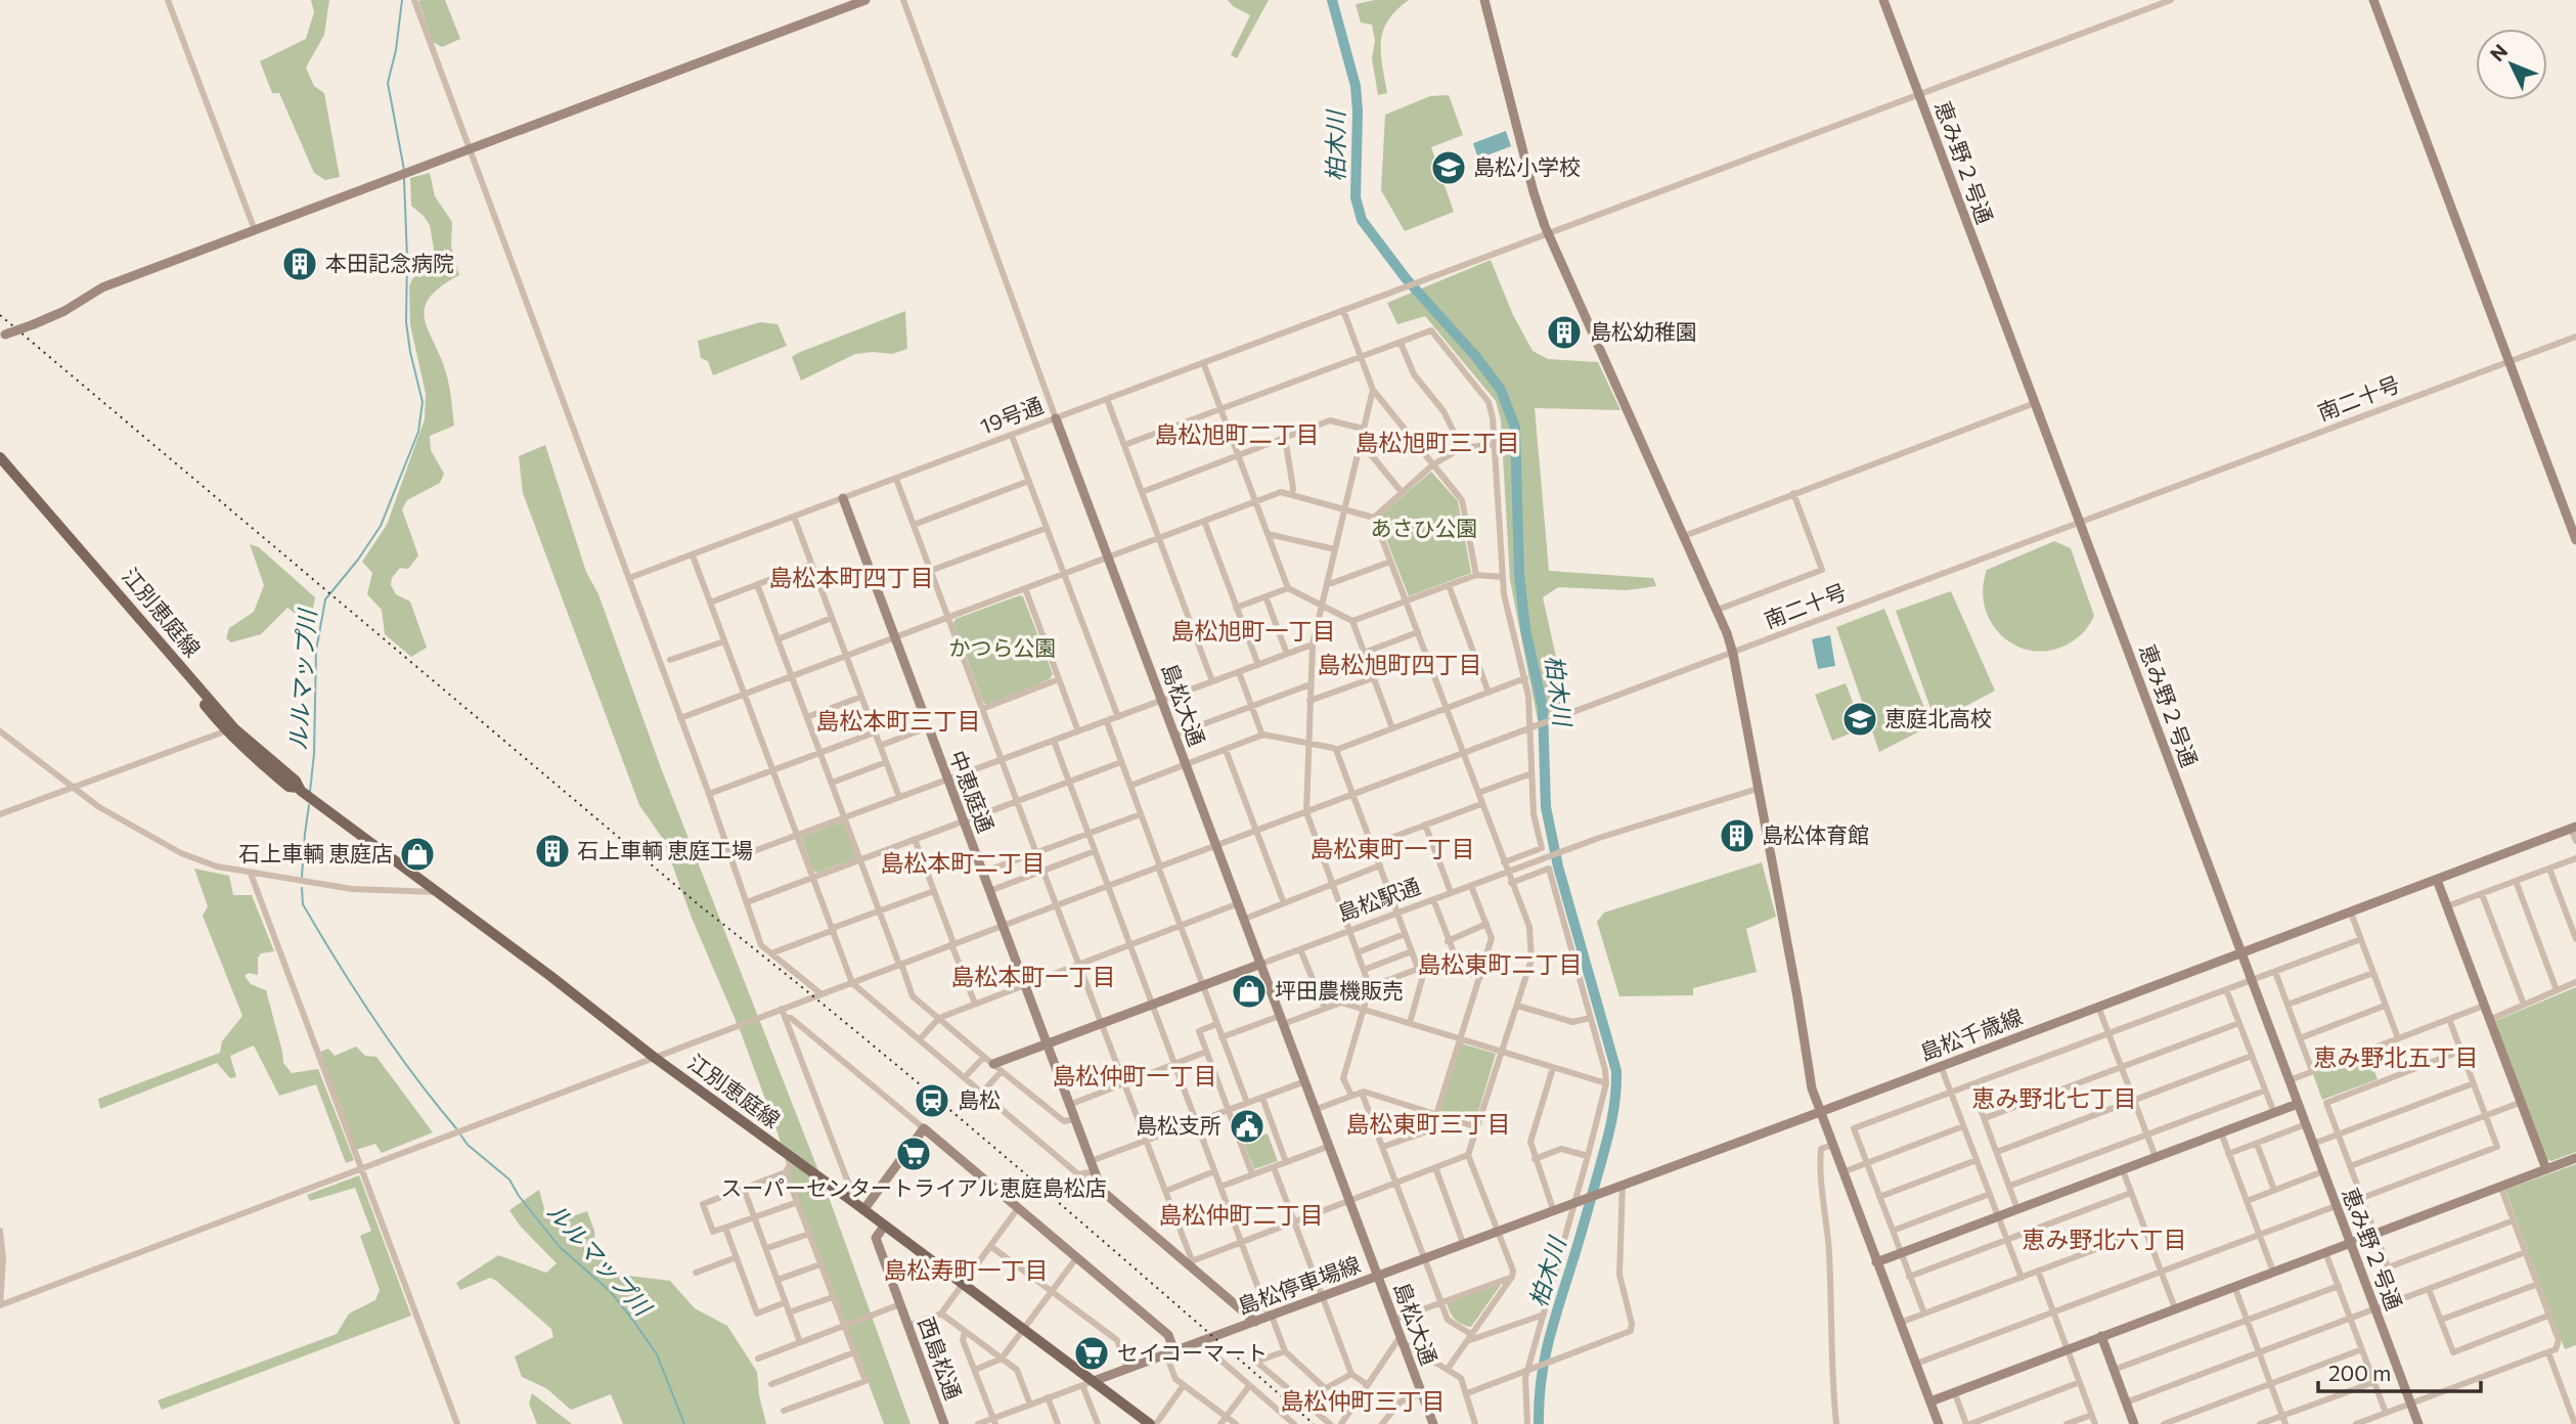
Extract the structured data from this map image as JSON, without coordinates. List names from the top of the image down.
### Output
{
  "streets": {
    "main road": ["江別恵庭線"],
    "street": [
      "恵み野２号通",
      "南二十号",
      "19号通",
      "島松大通",
      "中恵庭通",
      "島松駅通",
      "島松千歳線",
      "島松停車場線",
      "西島松通"
    ]
  },
  "crossings": [
    ["恵み野２号通", "南二十号"],
    ["恵み野２号通", "19号通"],
    ["恵み野２号通", "島松千歳線"],
    ["南二十号", "江別恵庭線"],
    ["南二十号", "島松大通"],
    ["南二十号", "中恵庭通"],
    ["19号通", "島松大通"],
    ["19号通", "中恵庭通"],
    ["江別恵庭線", "島松停車場線"],
    ["江別恵庭線", "西島松通"],
    ["島松大通", "島松駅通"],
    ["島松大通", "島松千歳線"],
    ["島松大通", "島松停車場線"],
    ["中恵庭通", "島松停車場線"],
    ["島松駅通", "島松停車場線"],
    ["島松千歳線", "島松停車場線"]
  ],
  "districts": [
    "島松旭町二丁目",
    "島松旭町三丁目",
    "島松本町四丁目",
    "島松旭町一丁目",
    "島松旭町四丁目",
    "島松本町三丁目",
    "島松東町一丁目",
    "島松本町二丁目",
    "島松東町二丁目",
    "島松本町一丁目",
    "恵み野北五丁目",
    "島松仲町一丁目",
    "恵み野北七丁目",
    "島松東町三丁目",
    "島松仲町二丁目",
    "恵み野北六丁目",
    "島松寿町一丁目",
    "島松仲町三丁目"
  ],
  "water": ["柏木川", "ルルマップ川"],
  "parks": ["あさひ公園", "かつら公園"],
  "places": {
    "school or university": ["島松小学校", "恵庭北高校"],
    "building": [
      "本田記念病院",
      "島松幼稚園",
      "島松体育館",
      "石上車輌 恵庭工場"
    ],
    "shop": ["石上車輌 恵庭店", "坪田農機販売"],
    "station": ["島松"],
    "public building": ["島松支所"],
    "supermarket": ["スーパーセンタートライアル恵庭島松店", "セイコーマート"]
  },
  "scale_bar": "200 m",
  "north": "top left"
}
